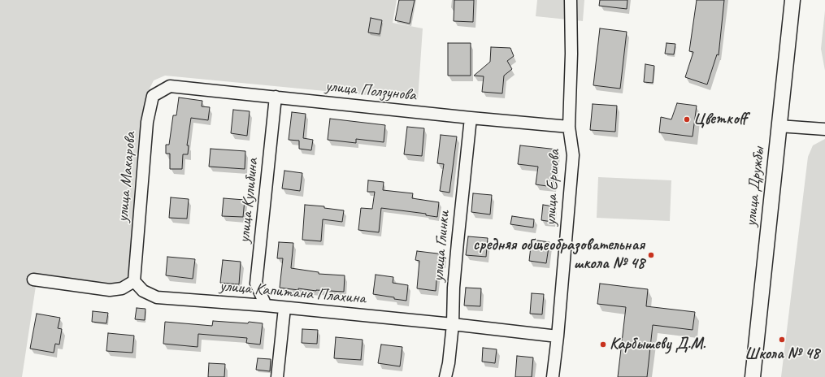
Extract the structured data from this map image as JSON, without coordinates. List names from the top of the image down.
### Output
{
  "streets": {
    "main road": ["улица Дружбы"],
    "street": [
      "улица Ползунова",
      "улица Макарова",
      "улица Ершова",
      "улица Кулибина",
      "улица Глинки",
      "улица Капитана Плахина"
    ]
  },
  "crossings": [
    ["улица Ползунова", "улица Макарова"],
    ["улица Ползунова", "улица Ершова"],
    ["улица Ползунова", "улица Кулибина"],
    ["улица Ползунова", "улица Глинки"],
    ["улица Макарова", "улица Капитана Плахина"],
    ["улица Ершова", "улица Капитана Плахина"],
    ["улица Кулибина", "улица Капитана Плахина"],
    ["улица Глинки", "улица Капитана Плахина"]
  ],
  "places": [
    "Цветкоff",
    "средняя общеобразовательная школа № 48",
    "Школа № 48",
    "Карбышеву Д.М."
  ]
}
